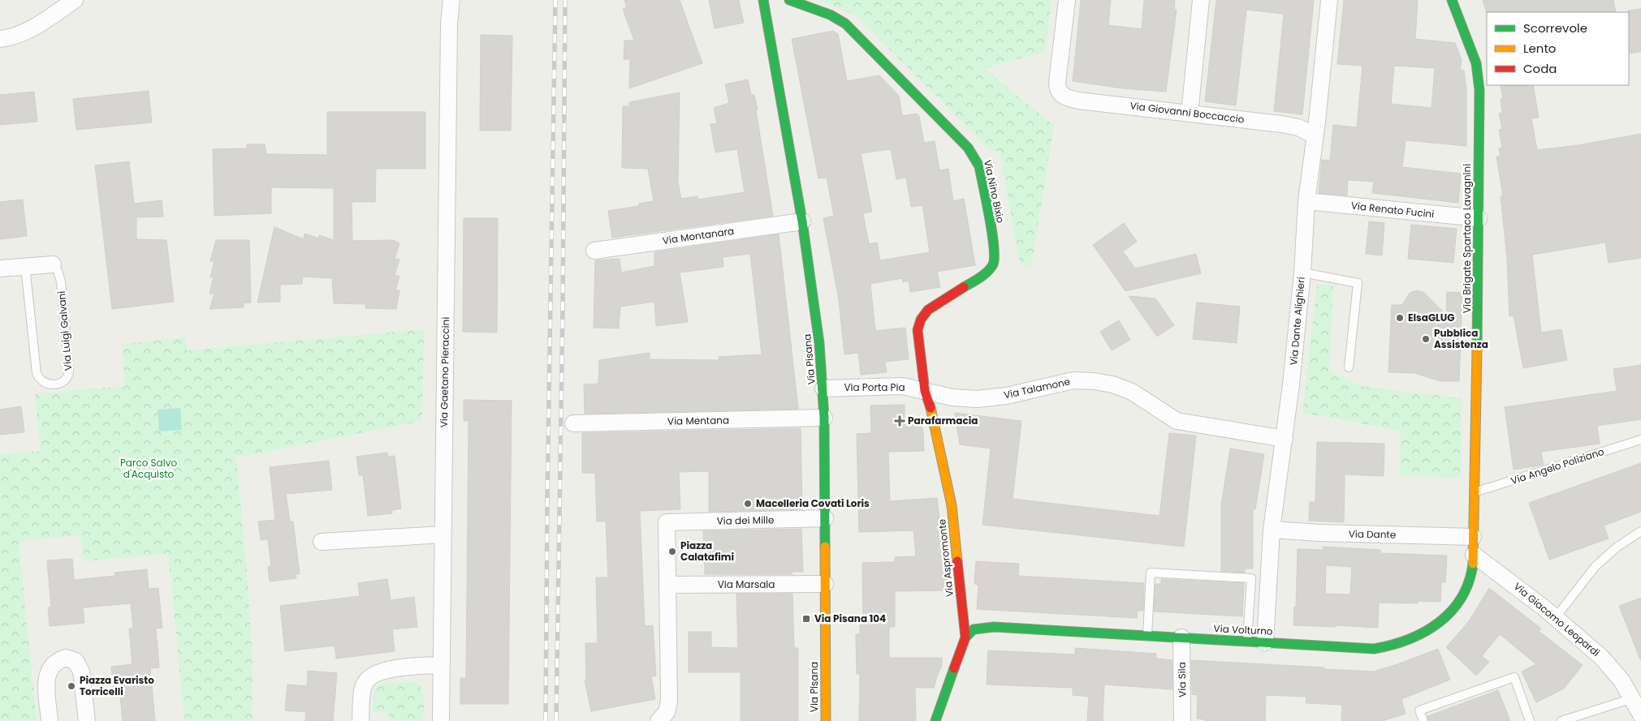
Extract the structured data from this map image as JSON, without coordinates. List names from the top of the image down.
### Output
{
  "streets": {
    "street": [
      "Via Giovanni Boccaccio",
      "Via Nino Bixio",
      "Via Renato Fucini",
      "Via Montanara",
      "Via Brigate Spartaco Lavagnini",
      "Via Dante Alighieri",
      "Via Luigi Galvani",
      "Via Pisana",
      "Via Gaetano Pieraccini",
      "Via Porta Pia",
      "Via Talamone",
      "Via Mentana",
      "Via dei Mille",
      "Via Dante",
      "Via Aspromonte",
      "Via Marsala",
      "Via Giacomo Leopardi",
      "Via Volturno",
      "Via Sila"
    ],
    "lane": ["Via Angelo Poliziano"]
  },
  "crossings": [
    ["Via Giovanni Boccaccio", "Via Dante Alighieri"],
    ["Via Nino Bixio", "Via Porta Pia"],
    ["Via Nino Bixio", "Via Talamone"],
    ["Via Nino Bixio", "Via Aspromonte"],
    ["Via Renato Fucini", "Via Brigate Spartaco Lavagnini"],
    ["Via Renato Fucini", "Via Dante Alighieri"],
    ["Via Montanara", "Via Pisana"],
    ["Via Brigate Spartaco Lavagnini", "Via Angelo Poliziano"],
    ["Via Brigate Spartaco Lavagnini", "Via Dante"],
    ["Via Brigate Spartaco Lavagnini", "Via Giacomo Leopardi"],
    ["Via Brigate Spartaco Lavagnini", "Via Volturno"],
    ["Via Dante Alighieri", "Via Talamone"],
    ["Via Dante Alighieri", "Via Dante"],
    ["Via Dante Alighieri", "Via Volturno"],
    ["Via Pisana", "Via Porta Pia"],
    ["Via Pisana", "Via Mentana"],
    ["Via Pisana", "Via dei Mille"],
    ["Via Pisana", "Via Marsala"],
    ["Via Porta Pia", "Via Talamone"],
    ["Via Porta Pia", "Via Aspromonte"],
    ["Via Talamone", "Via Aspromonte"],
    ["Via dei Mille", "Via Marsala"],
    ["Via Aspromonte", "Via Volturno"],
    ["Via Giacomo Leopardi", "Via Volturno"],
    ["Via Volturno", "Via Sila"]
  ],
  "parks": ["Parco Salvo d'Acquisto"],
  "places": {
    "other": [
      "ElsaGLUG",
      "Pubblica Assistenza",
      "Macelleria Covati Loris",
      "Piazza Calatafimi",
      "Piazza Evaristo Torricelli"
    ],
    "health": ["Parafarmacia"],
    "transit": ["Via Pisana 104"]
  },
  "legend": ["Scorrevole", "Lento", "Coda"]
}
